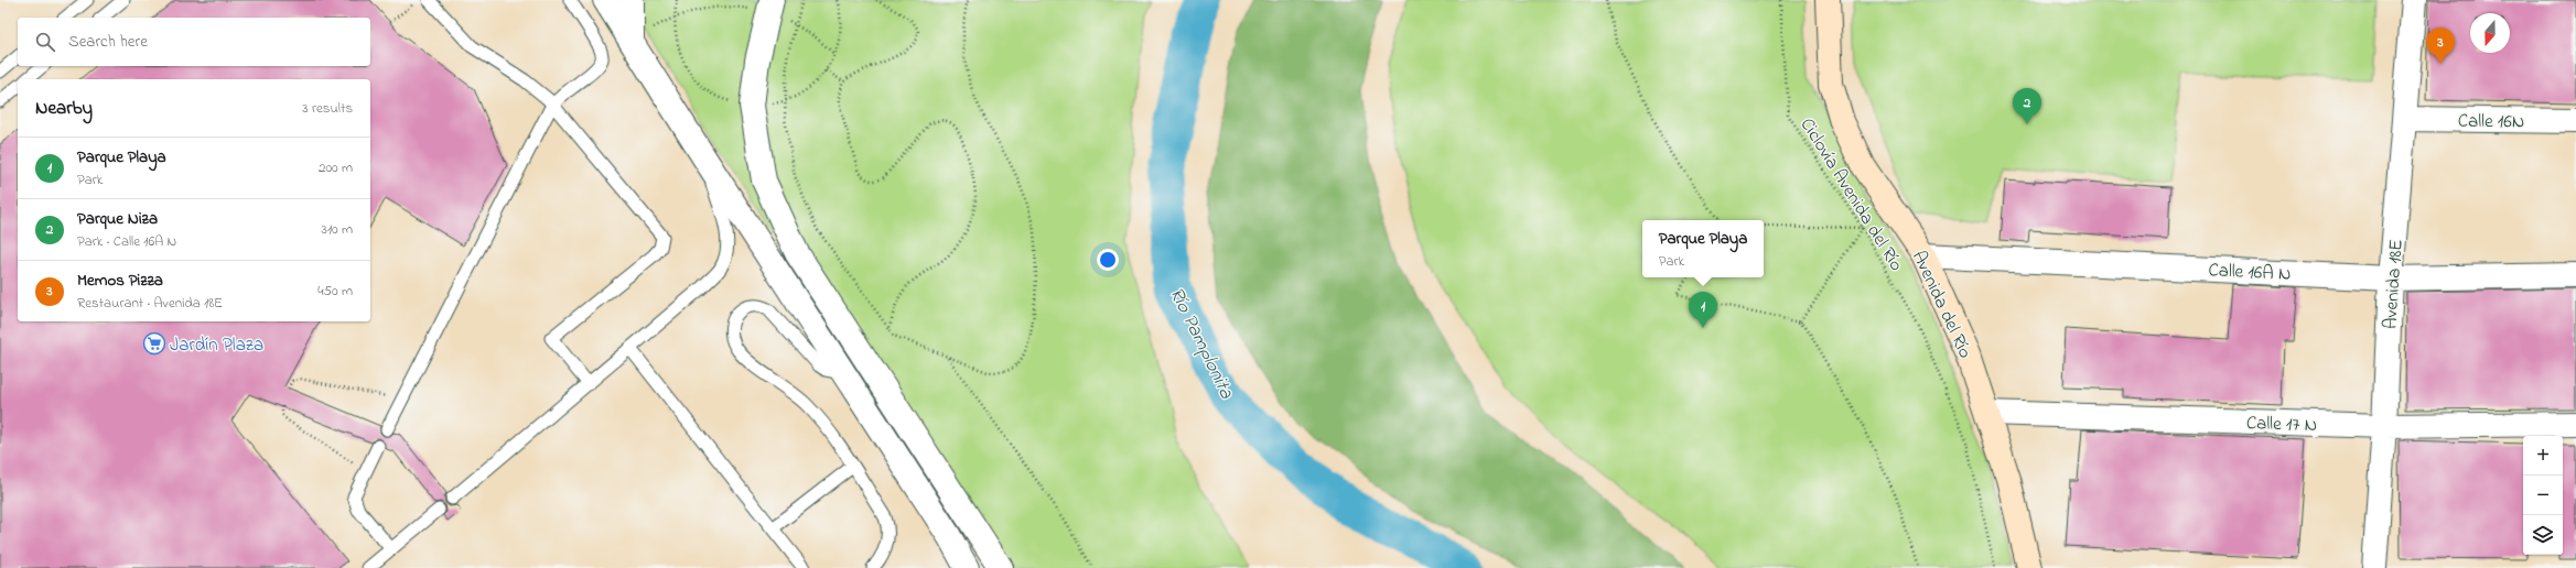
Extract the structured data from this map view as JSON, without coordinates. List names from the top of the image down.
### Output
{
  "streets": {
    "main road": ["Avenida del Río"],
    "street": [
      "Calle 16N",
      "Calle 16A N",
      "Avenida 18E",
      "Calle 17 N"
    ],
    "path": ["Ciclovía Avenida del Río"]
  },
  "crossings": [
    ["Calle 16N", "Avenida 18E"],
    ["Calle 16A N", "Avenida 18E"],
    ["Calle 16A N", "Avenida del Río"],
    ["Avenida 18E", "Calle 17 N"],
    ["Avenida del Río", "Calle 17 N"]
  ],
  "water": ["Río Pamplonita"],
  "places": {
    "supermarket": ["Jardín Plaza"]
  },
  "north": "bottom",
  "page": {
    "search": "Search here",
    "pins": ["3", "2", "1"],
    "heading": ["Nearby", "3 results"],
    "list": [
      {
        "mark": "1",
        "name": "Parque Playa",
        "note": "Park",
        "value": "200 m"
      },
      {
        "mark": "2",
        "name": "Parque Niza",
        "note": "Park · Calle 16A N",
        "value": "310 m"
      },
      {
        "mark": "3",
        "name": "Memos Pizza",
        "note": "Restaurant · Avenida 18E",
        "value": "450 m"
      }
    ],
    "popup": ["Parque Playa", "Park"],
    "map_buttons": ["+", "−"]
  }
}
